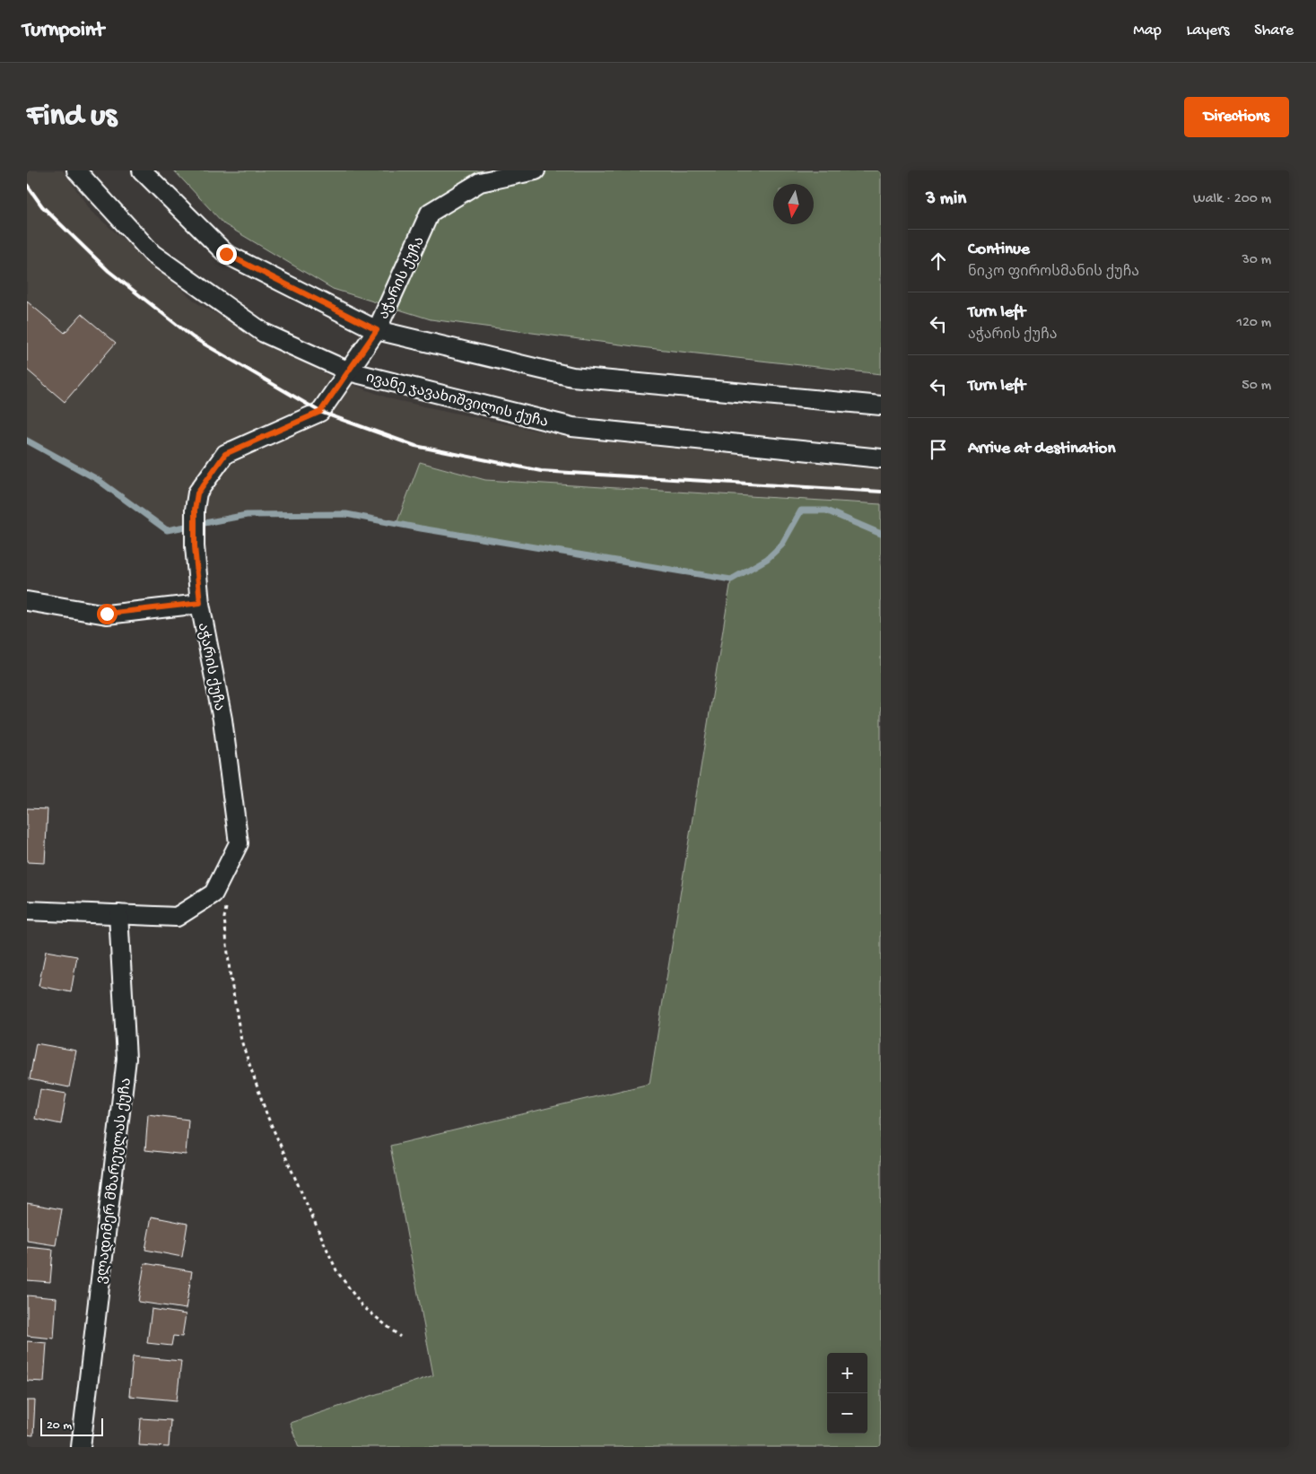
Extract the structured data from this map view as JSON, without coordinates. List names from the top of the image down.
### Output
{
  "streets": {
    "street": ["აჭარის ქუჩა", "ივანე ჯავახიშვილის ქუჩა", "ვლადიმერ მზარეულას ქუჩა"]
  },
  "crossings": [
    ["აჭარის ქუჩა", "ივანე ჯავახიშვილის ქუჩა"],
    ["აჭარის ქუჩა", "ვლადიმერ მზარეულას ქუჩა"]
  ],
  "scale_bar": "20 m",
  "north": "bottom",
  "page": {
    "header": "Turnpoint",
    "nav": ["Map", "Layers", "Share"],
    "buttons": "Directions",
    "title": "Find us",
    "heading": ["3 min", "Walk · 200 m"],
    "list": [
      ["Continue", "ნიკო ფიროსმანის ქუჩა", "30 m"],
      ["Turn left", "აჭარის ქუჩა", "120 m"],
      ["Turn left", "50 m"],
      "Arrive at destination"
    ],
    "map_buttons": ["+", "−"],
    "scale": "20 m"
  }
}
